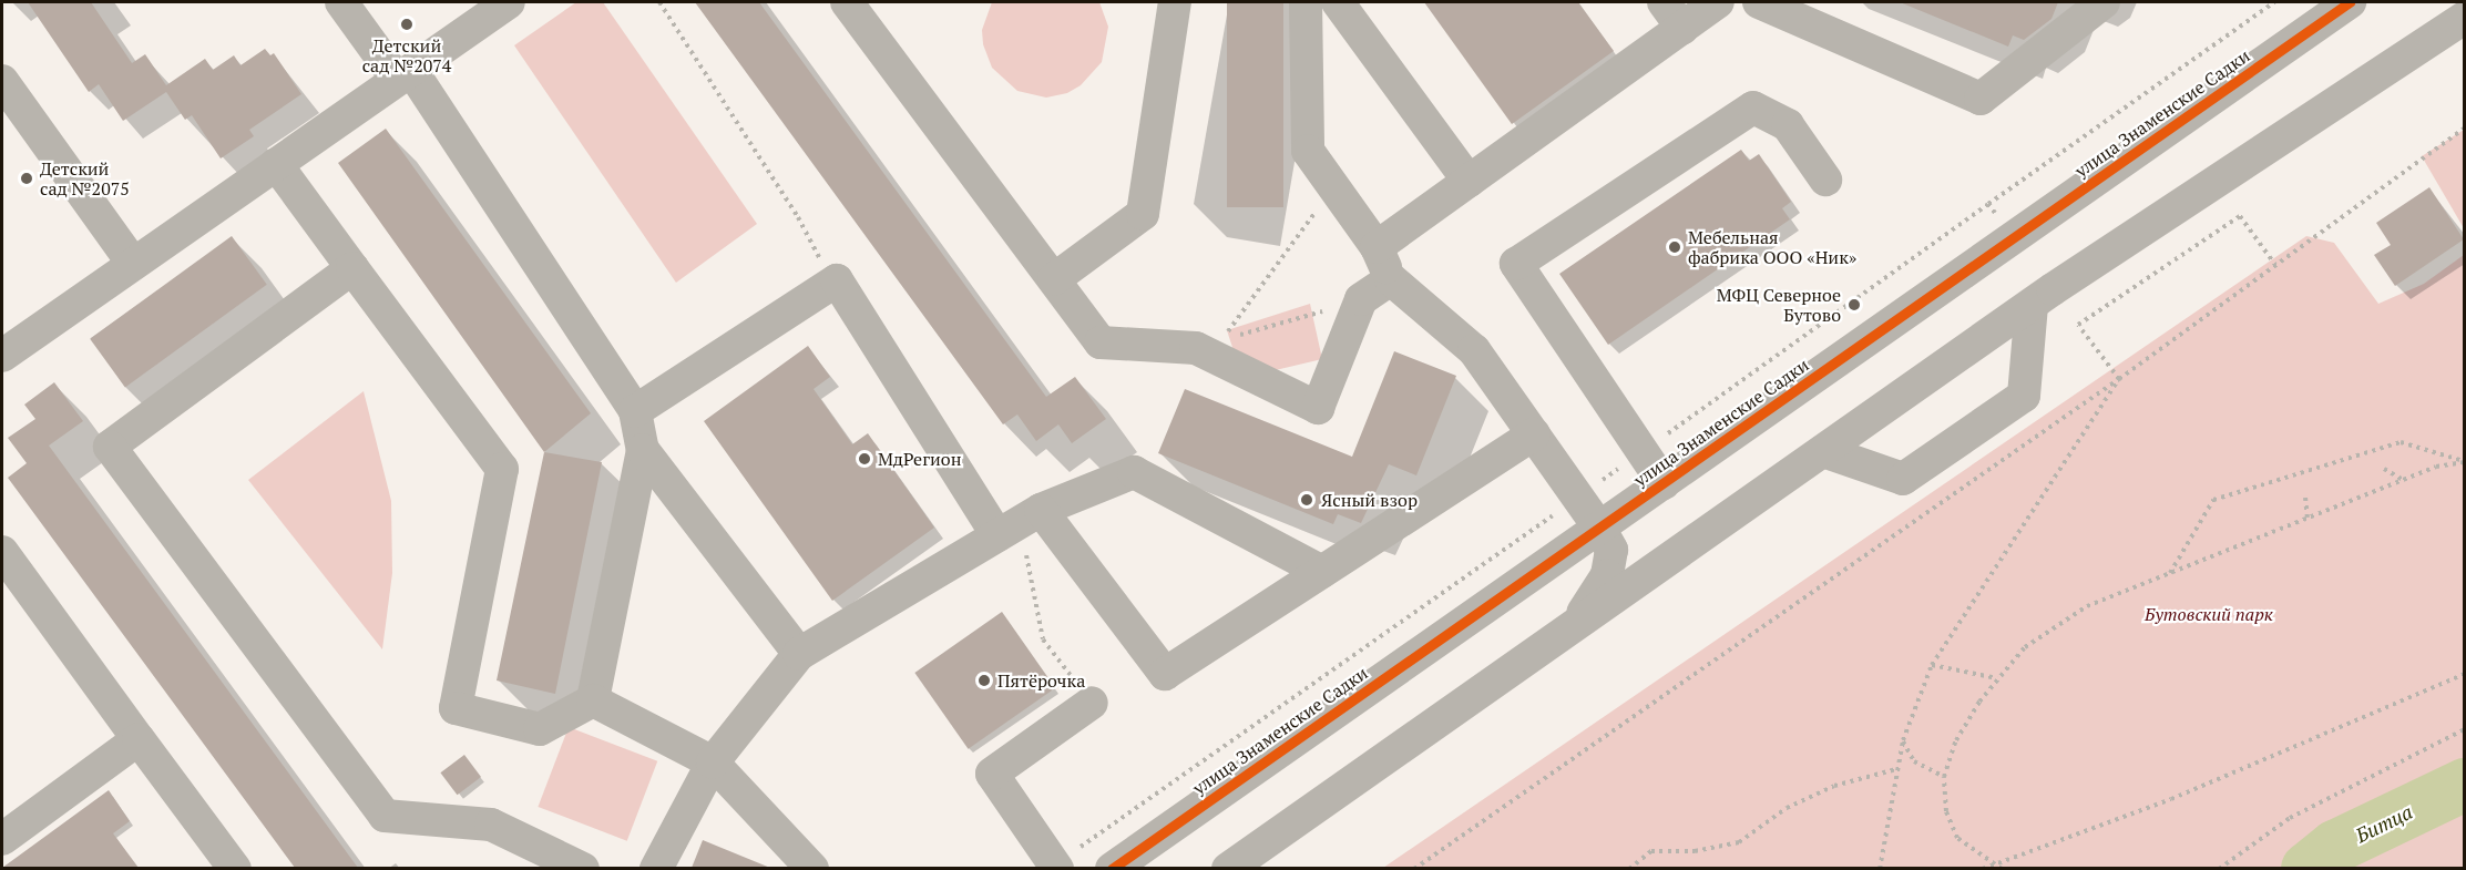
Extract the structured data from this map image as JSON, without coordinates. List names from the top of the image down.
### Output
{
  "streets": {
    "street": ["улица Знаменские Садки"]
  },
  "water": ["Битца"],
  "parks": ["Бутовский парк"],
  "places": [
    "Детский сад №2074",
    "Детский сад №2075",
    "Мебельная фабрика ООО «Ник»",
    "МФЦ Северное Бутово",
    "МдРегион",
    "Ясный взор",
    "Пятёрочка"
  ]
}
